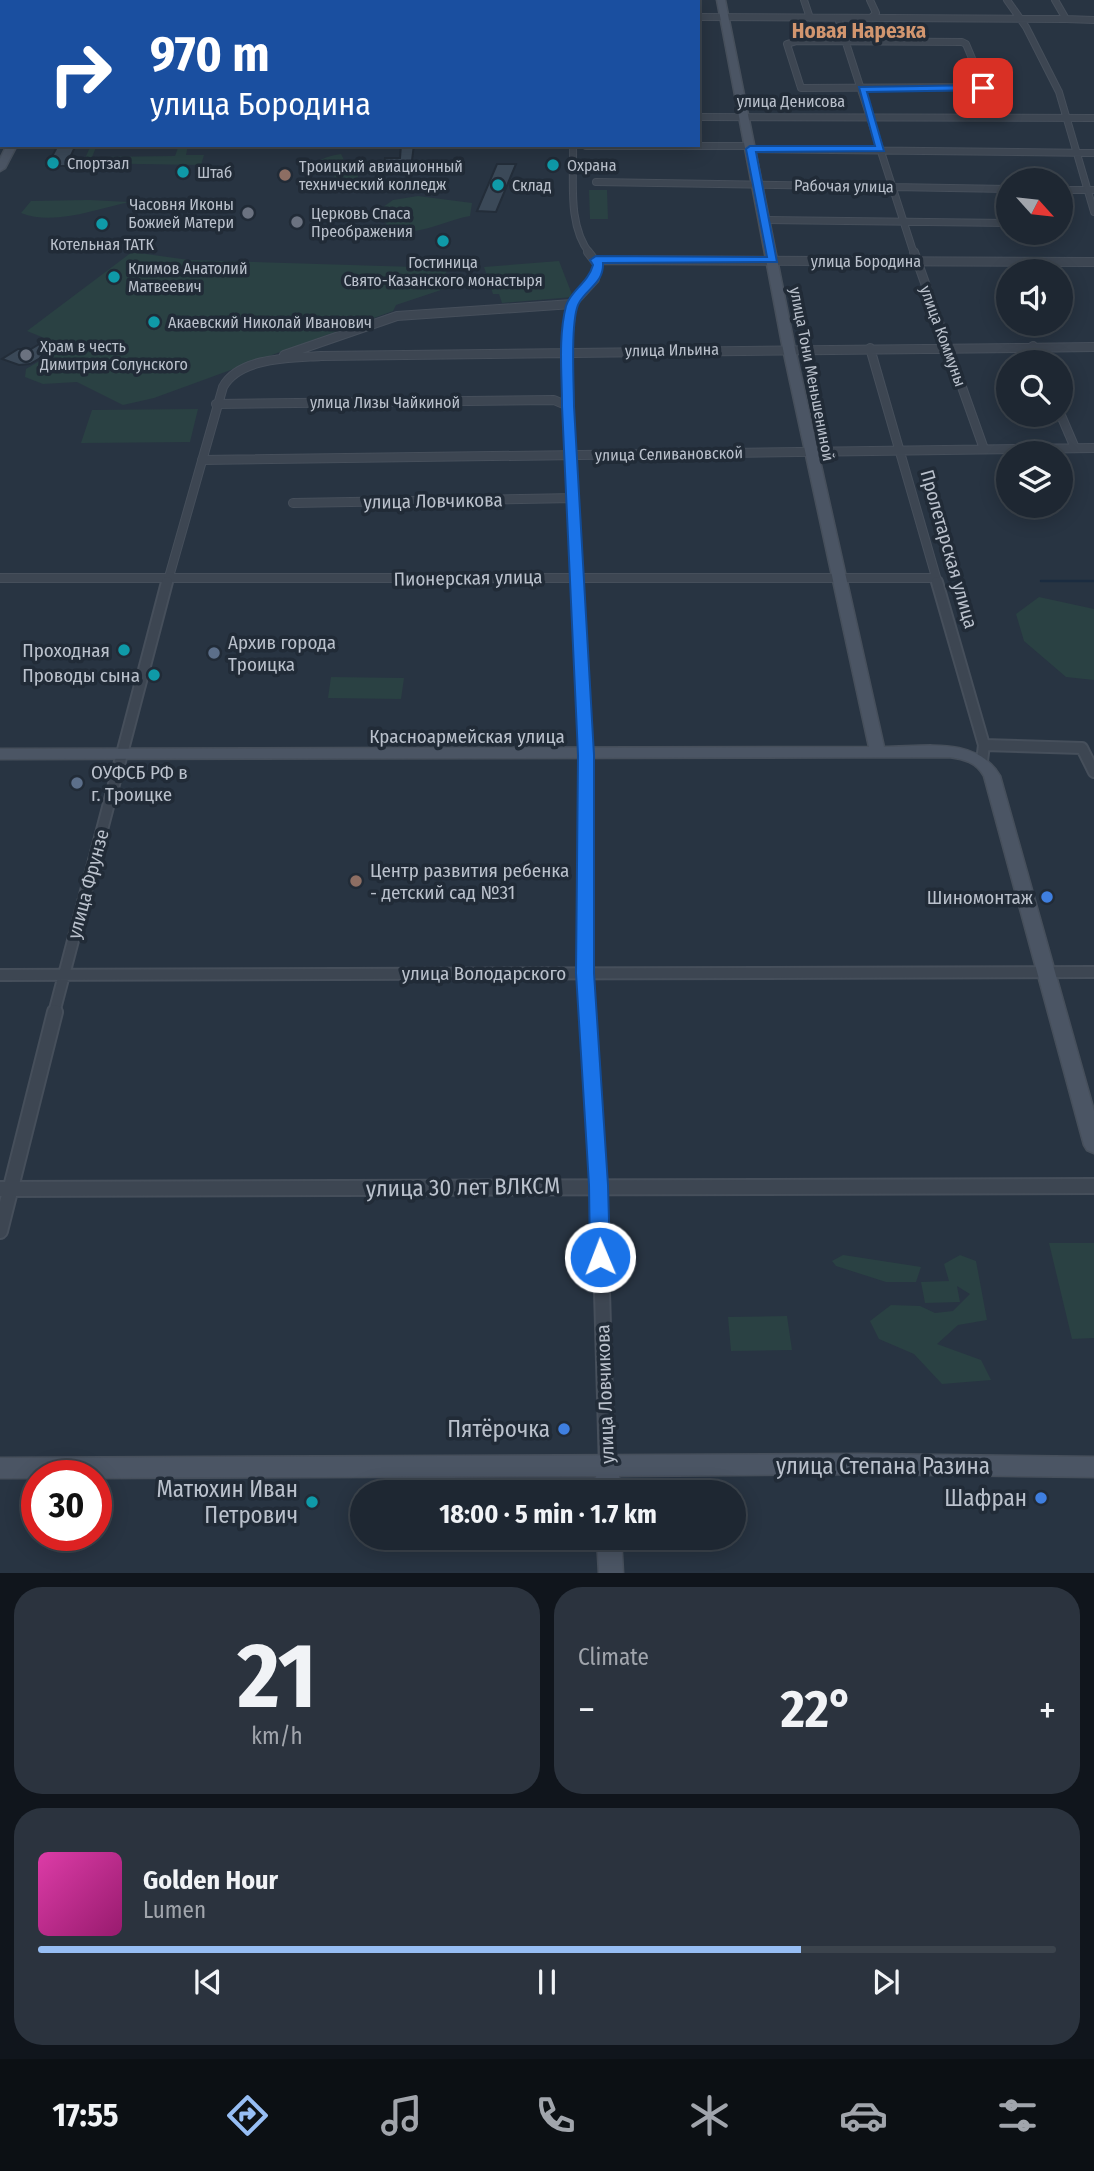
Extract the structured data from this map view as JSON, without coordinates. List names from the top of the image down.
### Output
{
  "streets": {
    "street": [
      "улица Денисова",
      "Рабочая улица",
      "улица Бородина",
      "улица Коммуны",
      "улица Ильина",
      "улица Тони Меньшениной",
      "улица Лизы Чайкиной",
      "улица Селивановской",
      "улица Ловчикова",
      "Пролетарская улица",
      "Пионерская улица",
      "Красноармейская улица",
      "улица Фрунзе",
      "улица Володарского",
      "улица 30 лет ВЛКСМ",
      "улица Степана Разина"
    ]
  },
  "crossings": [
    ["улица Денисова", "улица Коммуны"],
    ["улица Денисова", "улица Тони Меньшениной"],
    ["Рабочая улица", "улица Коммуны"],
    ["Рабочая улица", "улица Тони Меньшениной"],
    ["улица Бородина", "улица Коммуны"],
    ["улица Бородина", "улица Тони Меньшениной"],
    ["улица Коммуны", "улица Ильина"],
    ["улица Коммуны", "улица Селивановской"],
    ["улица Ильина", "улица Тони Меньшениной"],
    ["улица Ильина", "улица Ловчикова"],
    ["улица Ильина", "Пролетарская улица"],
    ["улица Ильина", "улица Фрунзе"],
    ["улица Тони Меньшениной", "улица Селивановской"],
    ["улица Тони Меньшениной", "Пионерская улица"],
    ["улица Тони Меньшениной", "Красноармейская улица"],
    ["улица Лизы Чайкиной", "улица Ловчикова"],
    ["улица Лизы Чайкиной", "улица Фрунзе"],
    ["улица Селивановской", "улица Ловчикова"],
    ["улица Селивановской", "Пролетарская улица"],
    ["улица Селивановской", "улица Фрунзе"],
    ["улица Ловчикова", "Пионерская улица"],
    ["улица Ловчикова", "Красноармейская улица"],
    ["улица Ловчикова", "улица Володарского"],
    ["улица Ловчикова", "улица 30 лет ВЛКСМ"],
    ["улица Ловчикова", "улица Степана Разина"],
    ["Пролетарская улица", "Пионерская улица"],
    ["Пролетарская улица", "Красноармейская улица"],
    ["Пролетарская улица", "улица Володарского"],
    ["Пионерская улица", "улица Фрунзе"],
    ["Красноармейская улица", "улица Фрунзе"],
    ["улица Фрунзе", "улица Володарского"],
    ["улица Фрунзе", "улица 30 лет ВЛКСМ"]
  ],
  "districts": ["Новая Нарезка"],
  "places": [
    "Спортзал",
    "Охрана",
    "Штаб",
    "Троицкий авиационный технический колледж",
    "Склад",
    "Часовня Иконы Божией Матери",
    "Церковь Спаса Преображения",
    "Котельная ТАТК",
    "Гостиница Свято-Казанского монастыря",
    "Климов Анатолий Матвеевич",
    "Акаевский Николай Иванович",
    "Храм в честь Димитрия Солунского",
    "Проходная",
    "Архив города Троицка",
    "Проводы сына",
    "ОУФСБ РФ в г. Троицке",
    "Центр развития ребенка - детский сад №31",
    "Шиномонтаж",
    "Пятёрочка",
    "Шафран",
    "Матюхин Иван Петрович"
  ],
  "north": "bottom right",
  "page": {
    "turn": ["970 m", "улица Бородина"],
    "limit": "30",
    "trip": "18:00 · 5 min · 1.7 km",
    "tile": [
      ["21", "km/h"],
      "Climate"
    ],
    "heat": ["−", "22°", "+"],
    "song": ["Golden Hour", "Lumen"],
    "tabs": "17:55"
  }
}
